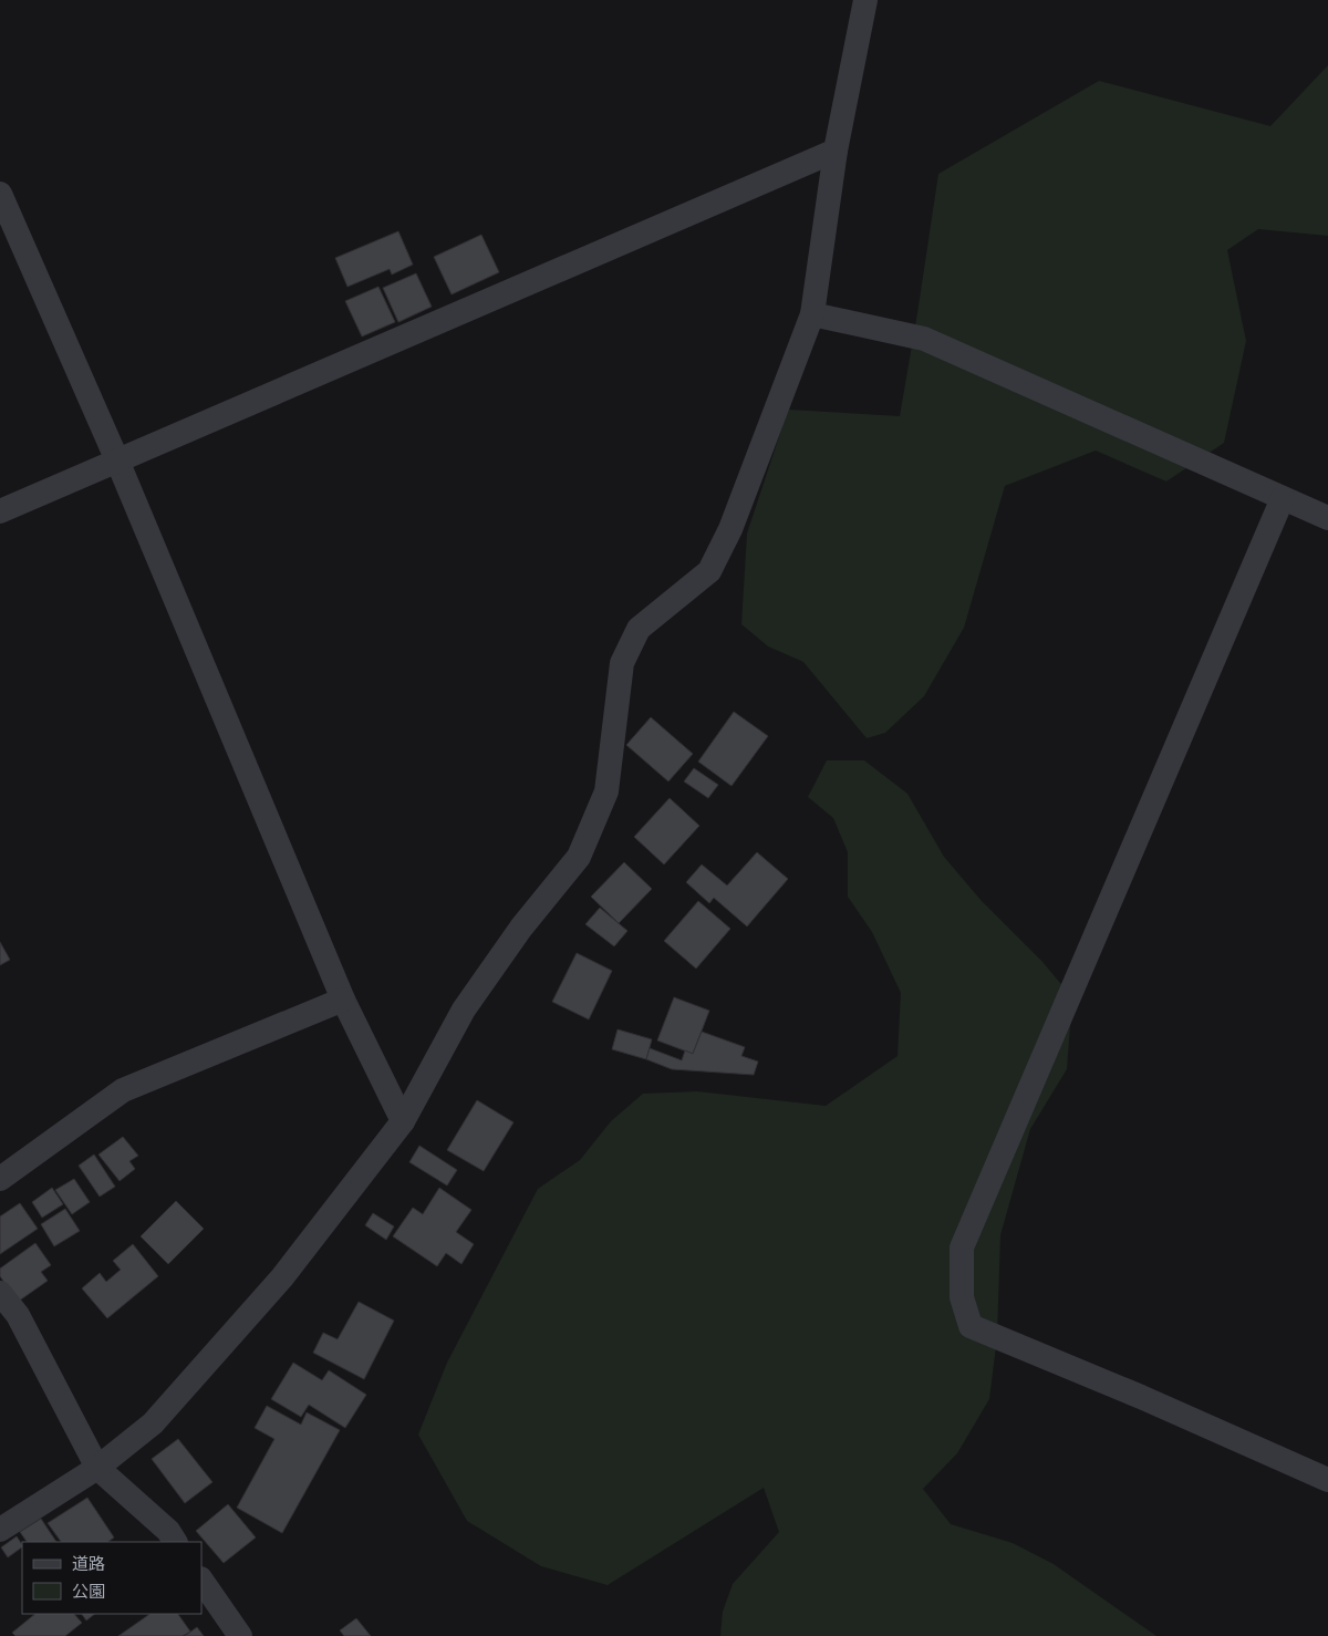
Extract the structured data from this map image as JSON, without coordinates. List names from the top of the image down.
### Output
{
  "legend": ["道路", "公園"]
}
